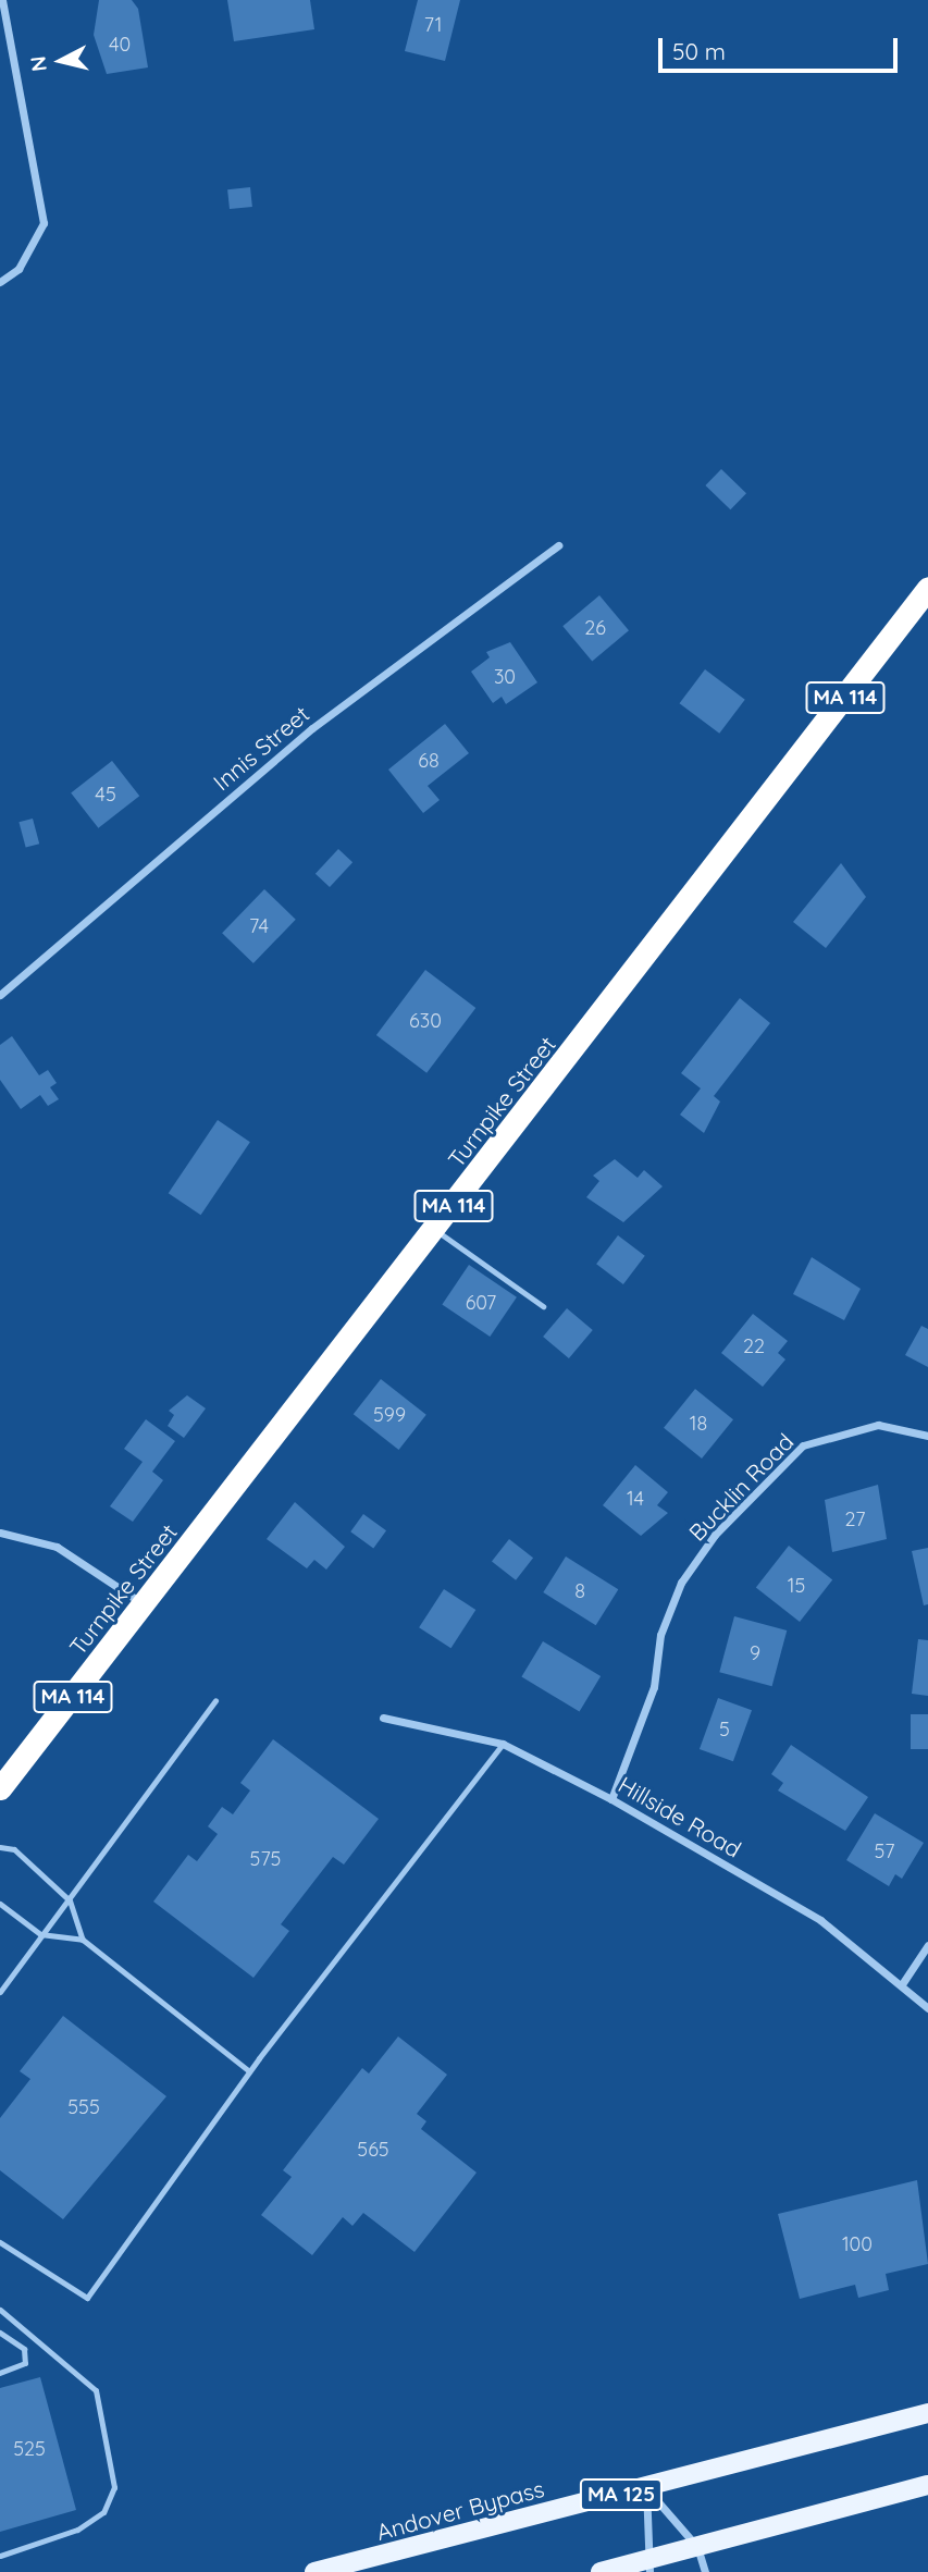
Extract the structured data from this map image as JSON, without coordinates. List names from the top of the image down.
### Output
{
  "streets": {
    "highway": ["MA 114", "Turnpike Street"],
    "main road": ["MA 125", "Andover Bypass"],
    "street": ["Innis Street", "Bucklin Road", "Hillside Road"]
  },
  "crossings": [
    ["Bucklin Road", "Hillside Road"]
  ],
  "house_numbers": [
    "71",
    "40",
    "26",
    "30",
    "68",
    "45",
    "74",
    "630",
    "607",
    "22",
    "599",
    "18",
    "14",
    "27",
    "15",
    "8",
    "9",
    "5",
    "57",
    "575",
    "555",
    "565",
    "100",
    "525"
  ],
  "scale_bar": "50 m",
  "north": "left"
}
